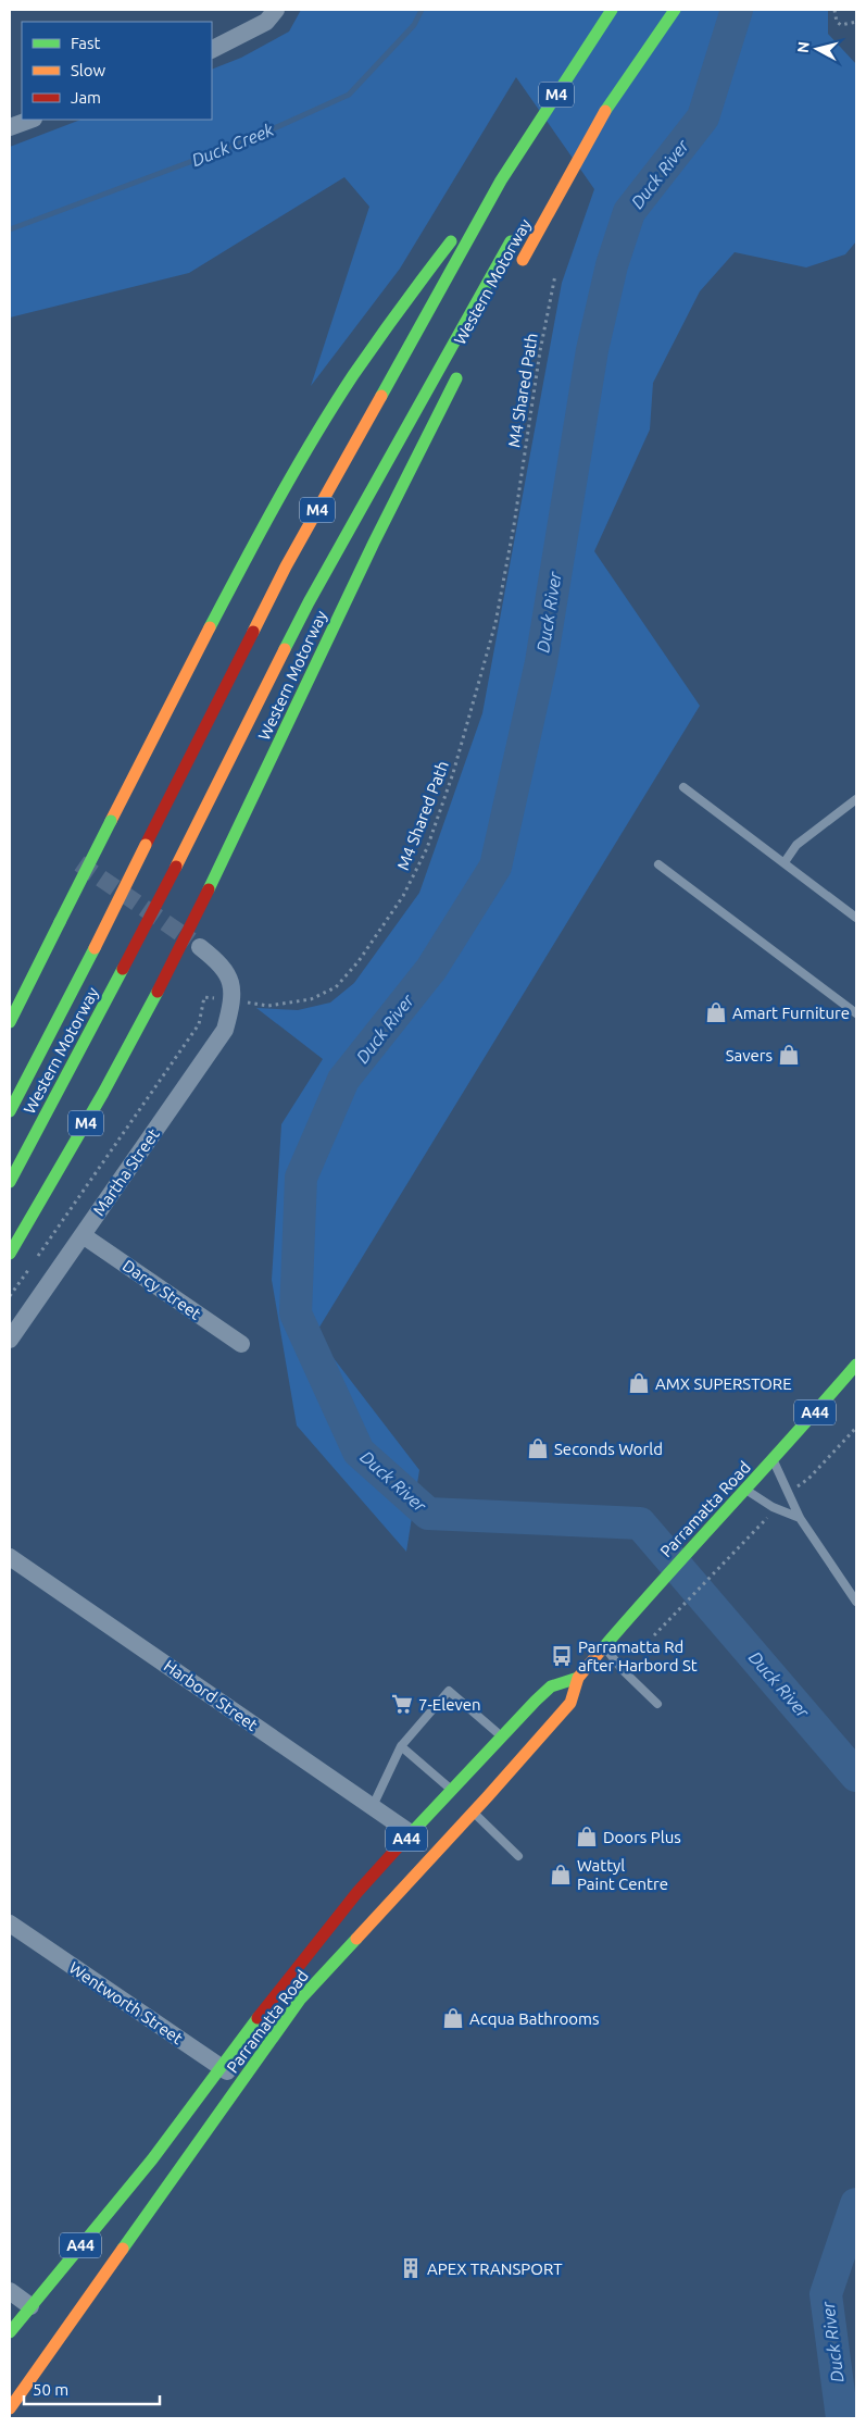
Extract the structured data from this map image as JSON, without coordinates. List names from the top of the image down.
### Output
{
  "streets": {
    "highway": [
      "M4",
      "Western Motorway",
      "A44",
      "Parramatta Road"
    ],
    "street": [
      "Martha Street",
      "Darcy Street",
      "Harbord Street",
      "Wentworth Street"
    ],
    "path": ["M4 Shared Path"]
  },
  "crossings": [
    ["M4", "Western Motorway"],
    ["M4 Shared Path", "Martha Street"],
    ["Martha Street", "Darcy Street"],
    ["Parramatta Road", "Harbord Street"],
    ["Parramatta Road", "Wentworth Street"]
  ],
  "water": ["Duck Creek", "Duck River"],
  "places": {
    "shop": [
      "Amart Furniture",
      "Savers",
      "AMX SUPERSTORE",
      "Seconds World",
      "Doors Plus",
      "Wattyl Paint Centre",
      "Acqua Bathrooms"
    ],
    "bus stop": ["Parramatta Rd after Harbord St"],
    "supermarket": ["7-Eleven"],
    "building": ["APEX TRANSPORT"]
  },
  "legend": ["Fast", "Slow", "Jam"],
  "scale_bar": "50 m",
  "north": "left"
}
